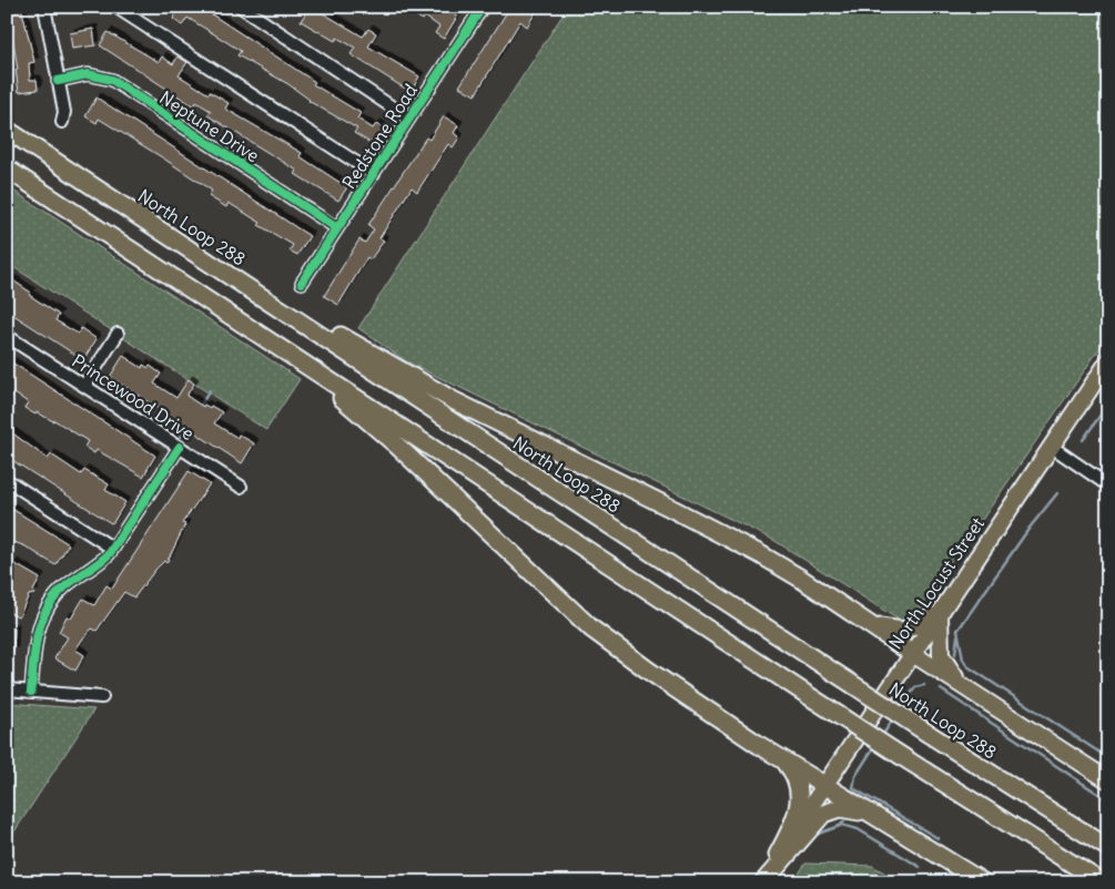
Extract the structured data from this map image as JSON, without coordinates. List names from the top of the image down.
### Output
{
  "streets": {
    "highway": ["North Loop 288"],
    "main road": ["North Locust Street"],
    "street": ["Neptune Drive", "Redstone Road", "Princewood Drive"]
  },
  "crossings": [
    ["Neptune Drive", "Redstone Road"]
  ]
}
